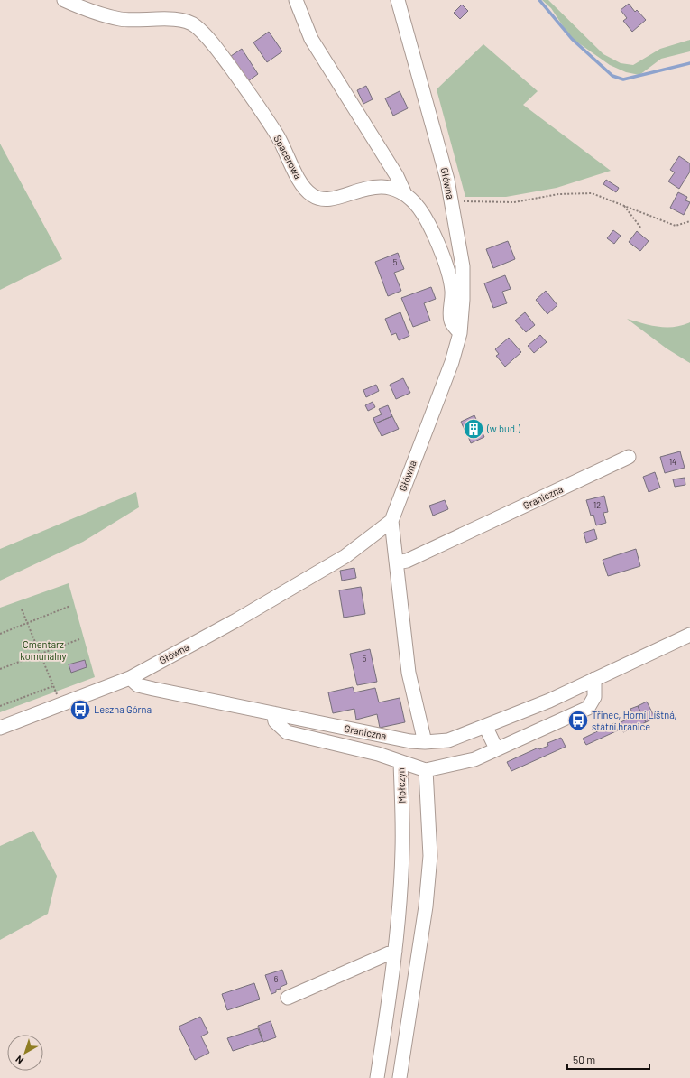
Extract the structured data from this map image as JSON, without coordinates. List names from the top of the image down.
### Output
{
  "streets": {
    "street": [
      "Spacerowa",
      "Główna",
      "Graniczna",
      "Mołczyn"
    ]
  },
  "crossings": [
    ["Spacerowa", "Główna"],
    ["Główna", "Graniczna"],
    ["Graniczna", "Mołczyn"]
  ],
  "parks": ["Cmentarz komunalny"],
  "places": {
    "building": ["(w bud.)"],
    "bus stop": ["Leszna Górna", "Třinec, Horní Líštná, státní hranice"]
  },
  "house_numbers": [
    "5",
    "14",
    "12",
    "5",
    "6"
  ],
  "scale_bar": "50 m",
  "north": "bottom left"
}
